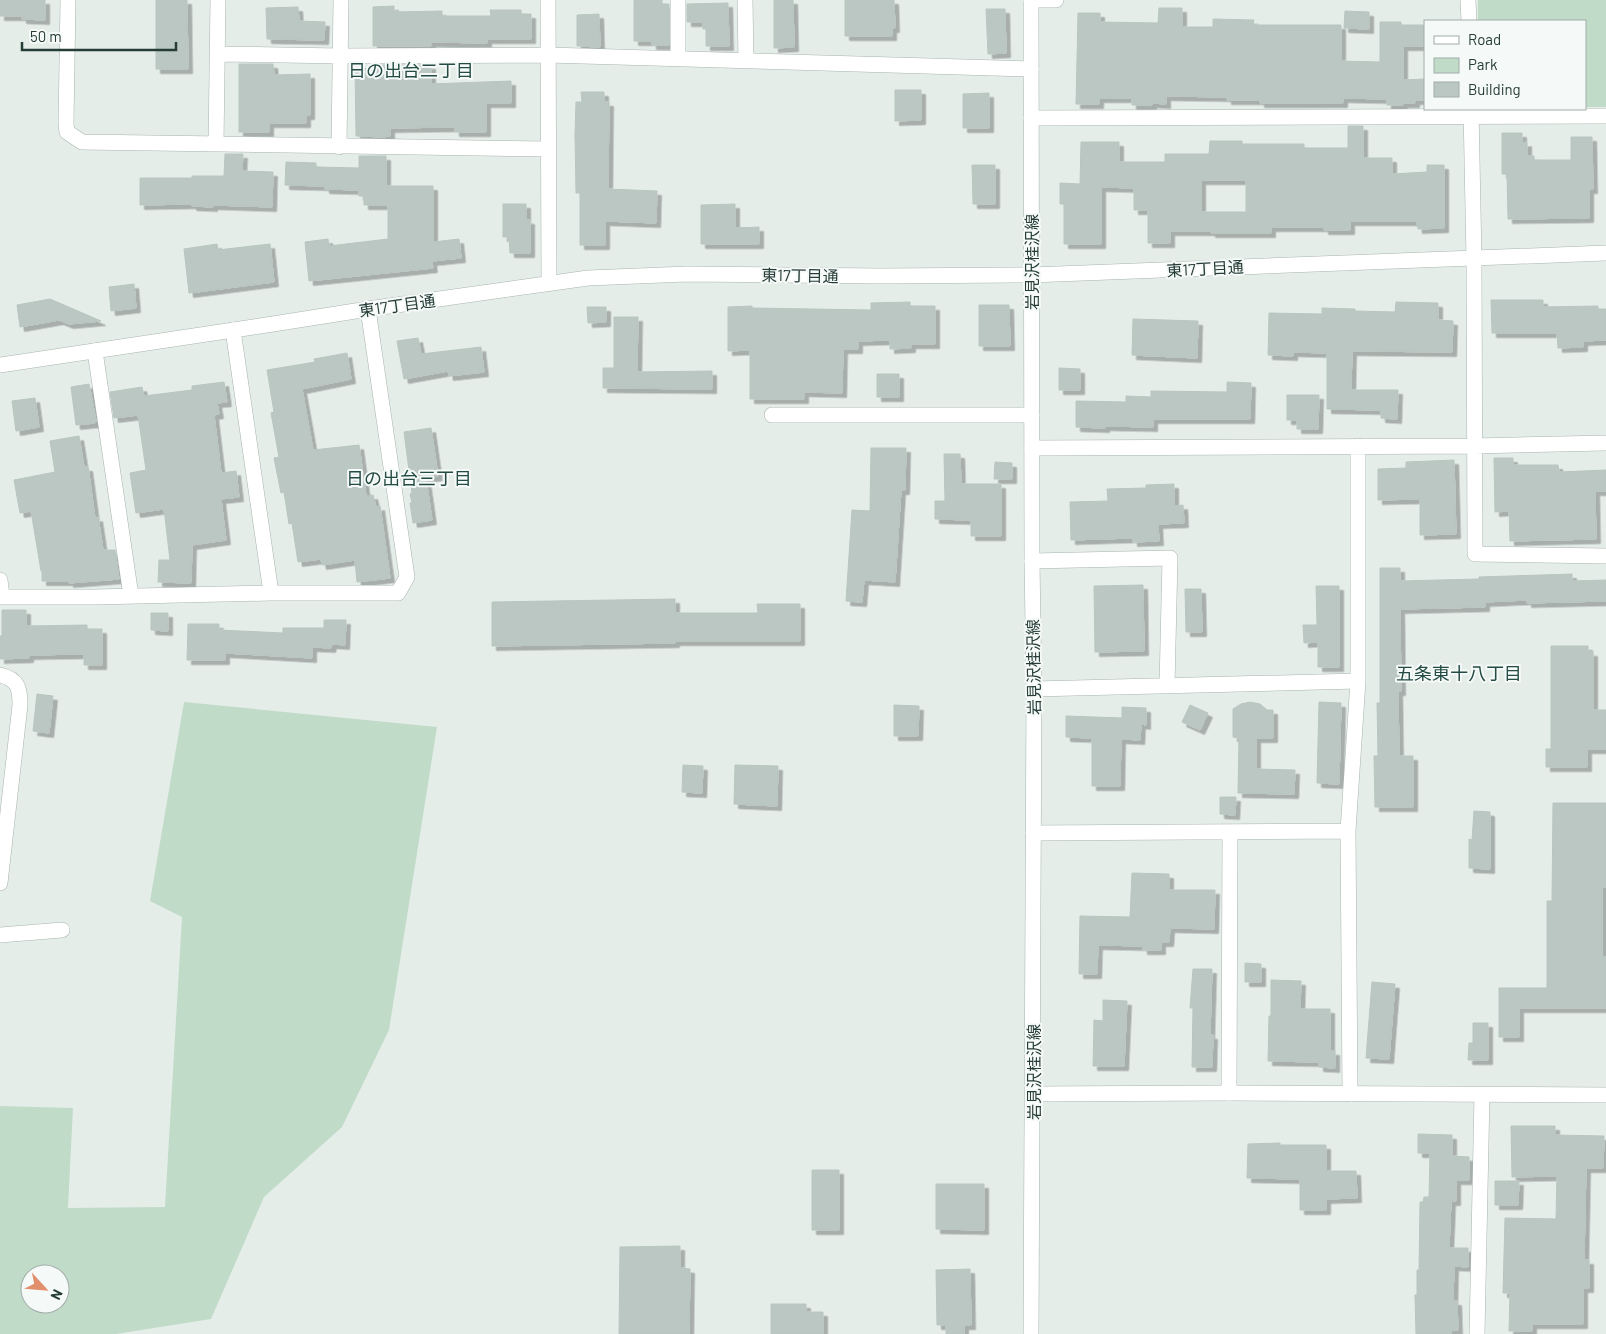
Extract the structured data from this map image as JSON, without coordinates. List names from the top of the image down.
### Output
{
  "streets": {
    "street": ["岩見沢桂沢線", "東17丁目通"]
  },
  "crossings": [
    ["岩見沢桂沢線", "東17丁目通"]
  ],
  "districts": ["日の出台二丁目", "日の出台三丁目", "五条東十八丁目"],
  "legend": ["Road", "Park", "Building"],
  "scale_bar": "50 m",
  "north": "bottom right"
}
